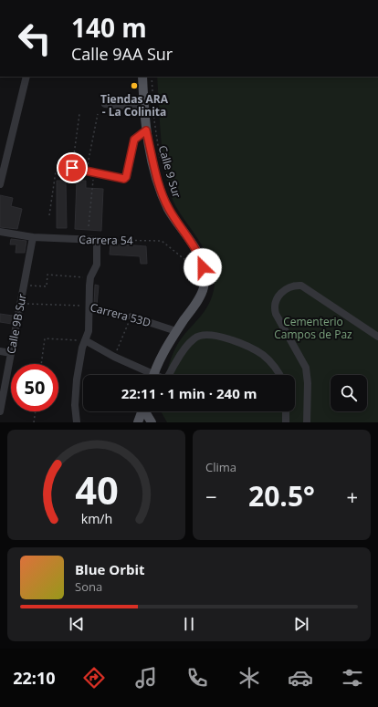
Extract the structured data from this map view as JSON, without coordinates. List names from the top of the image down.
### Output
{
  "streets": {
    "main road": ["Calle 9 Sur"],
    "street": ["Carrera 54", "Carrera 53D", "Calle 9B Sur"]
  },
  "crossings": [
    ["Calle 9 Sur", "Carrera 53D"],
    ["Carrera 54", "Calle 9B Sur"],
    ["Carrera 53D", "Calle 9B Sur"]
  ],
  "parks": ["Cementerio Campos de Paz"],
  "places": ["Tiendas ARA - La Colinita"],
  "page": {
    "turn": ["140 m", "Calle 9AA Sur"],
    "limit": "50",
    "trip": "22:11 · 1 min · 240 m",
    "tile": "Clima",
    "heat": ["−", "20.5°", "+"],
    "song": ["Blue Orbit", "Sona"],
    "tabs": "22:10",
    "gauge": ["40", "km/h"]
  }
}
